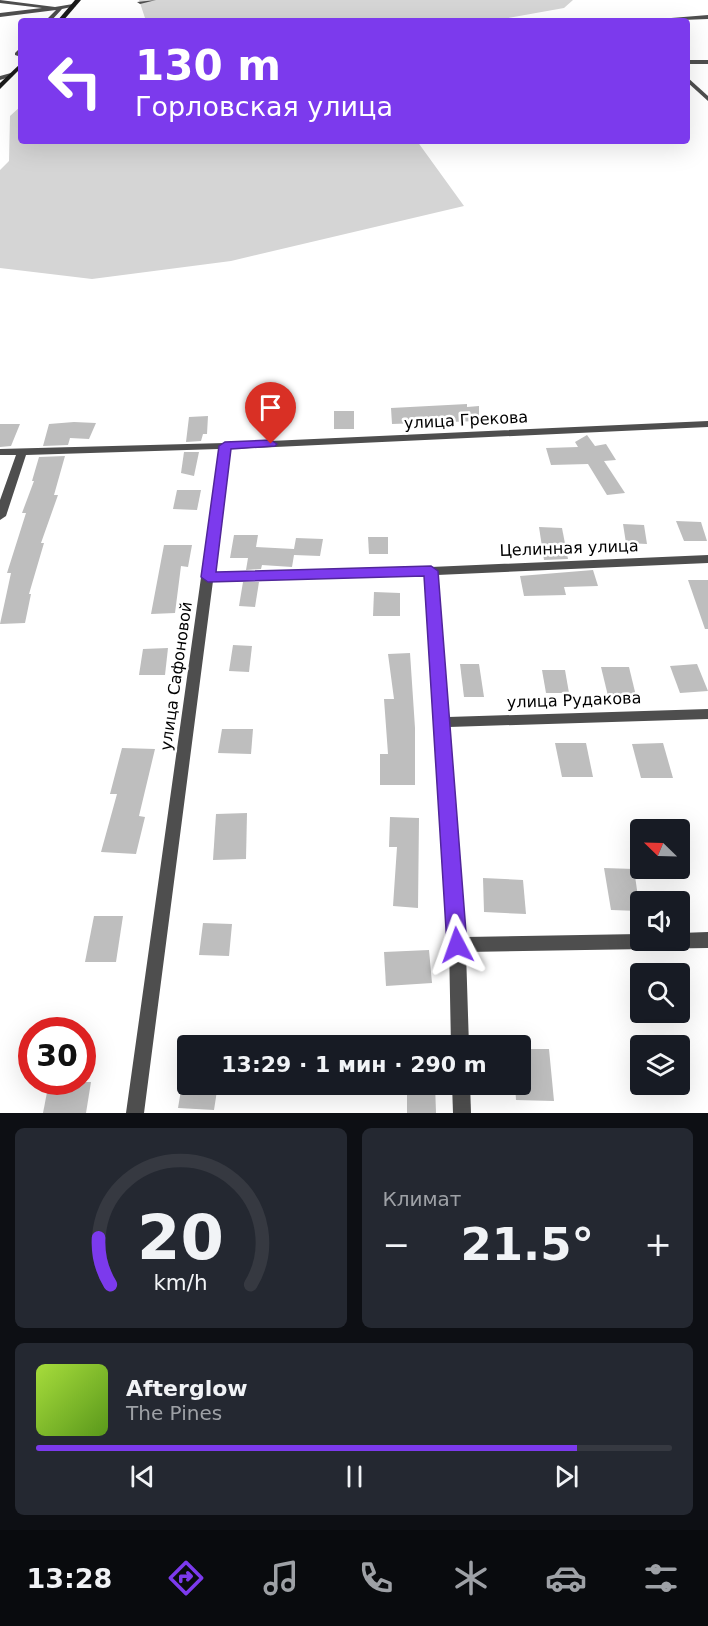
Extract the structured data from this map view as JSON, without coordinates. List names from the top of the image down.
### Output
{
  "streets": {
    "street": [
      "улица Грекова",
      "Целинная улица",
      "улица Сафоновой",
      "улица Рудакова"
    ]
  },
  "crossings": [
    ["улица Грекова", "улица Сафоновой"],
    ["Целинная улица", "улица Сафоновой"]
  ],
  "north": "top left",
  "page": {
    "turn": ["130 m", "Горловская улица"],
    "limit": "30",
    "trip": "13:29 · 1 мин · 290 m",
    "tile": "Климат",
    "heat": ["−", "21.5°", "+"],
    "song": ["Afterglow", "The Pines"],
    "tabs": "13:28",
    "gauge": ["20", "km/h"]
  }
}
